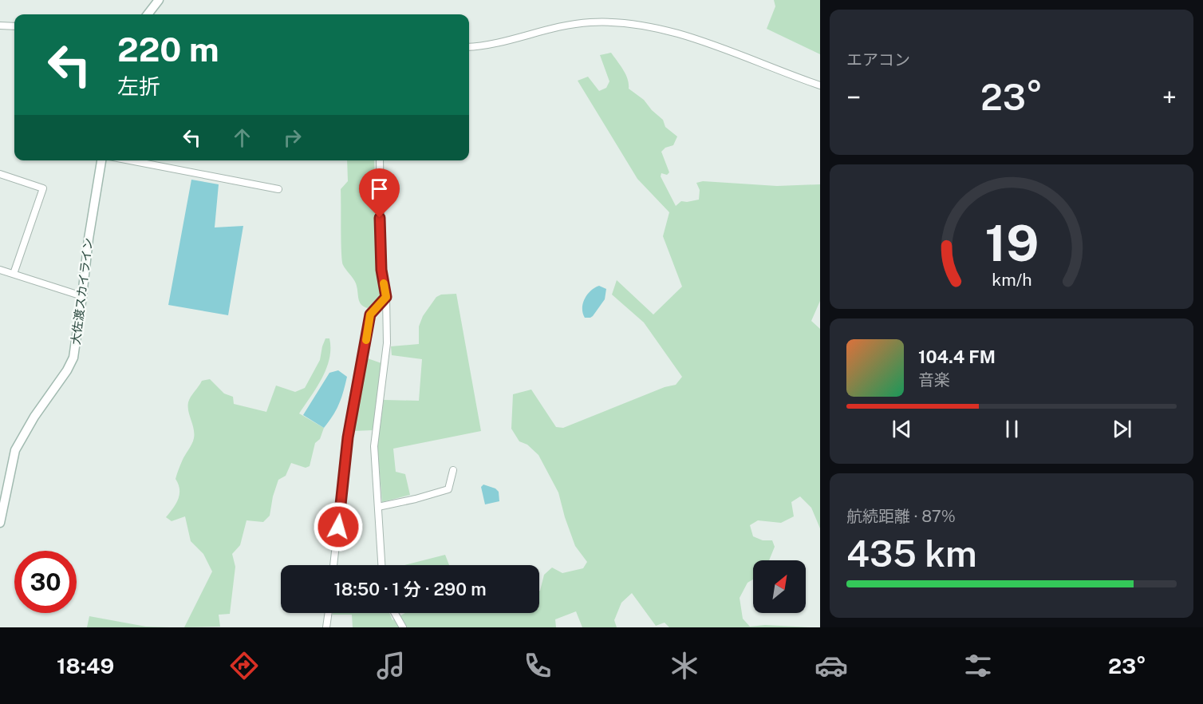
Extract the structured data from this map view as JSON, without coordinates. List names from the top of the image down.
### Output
{
  "streets": {
    "street": ["大佐渡スカイライン"]
  },
  "north": "top right",
  "page": {
    "tile": [
      "エアコン",
      ["航続距離 · 87%", "435 km"]
    ],
    "turn": ["220 m", "左折"],
    "heat": ["−", "23°", "+"],
    "song": ["104.4 FM", "音楽"],
    "limit": "30",
    "trip": "18:50 · 1 分 · 290 m",
    "tabs": ["18:49", "23°"],
    "gauge": ["19", "km/h"]
  }
}
